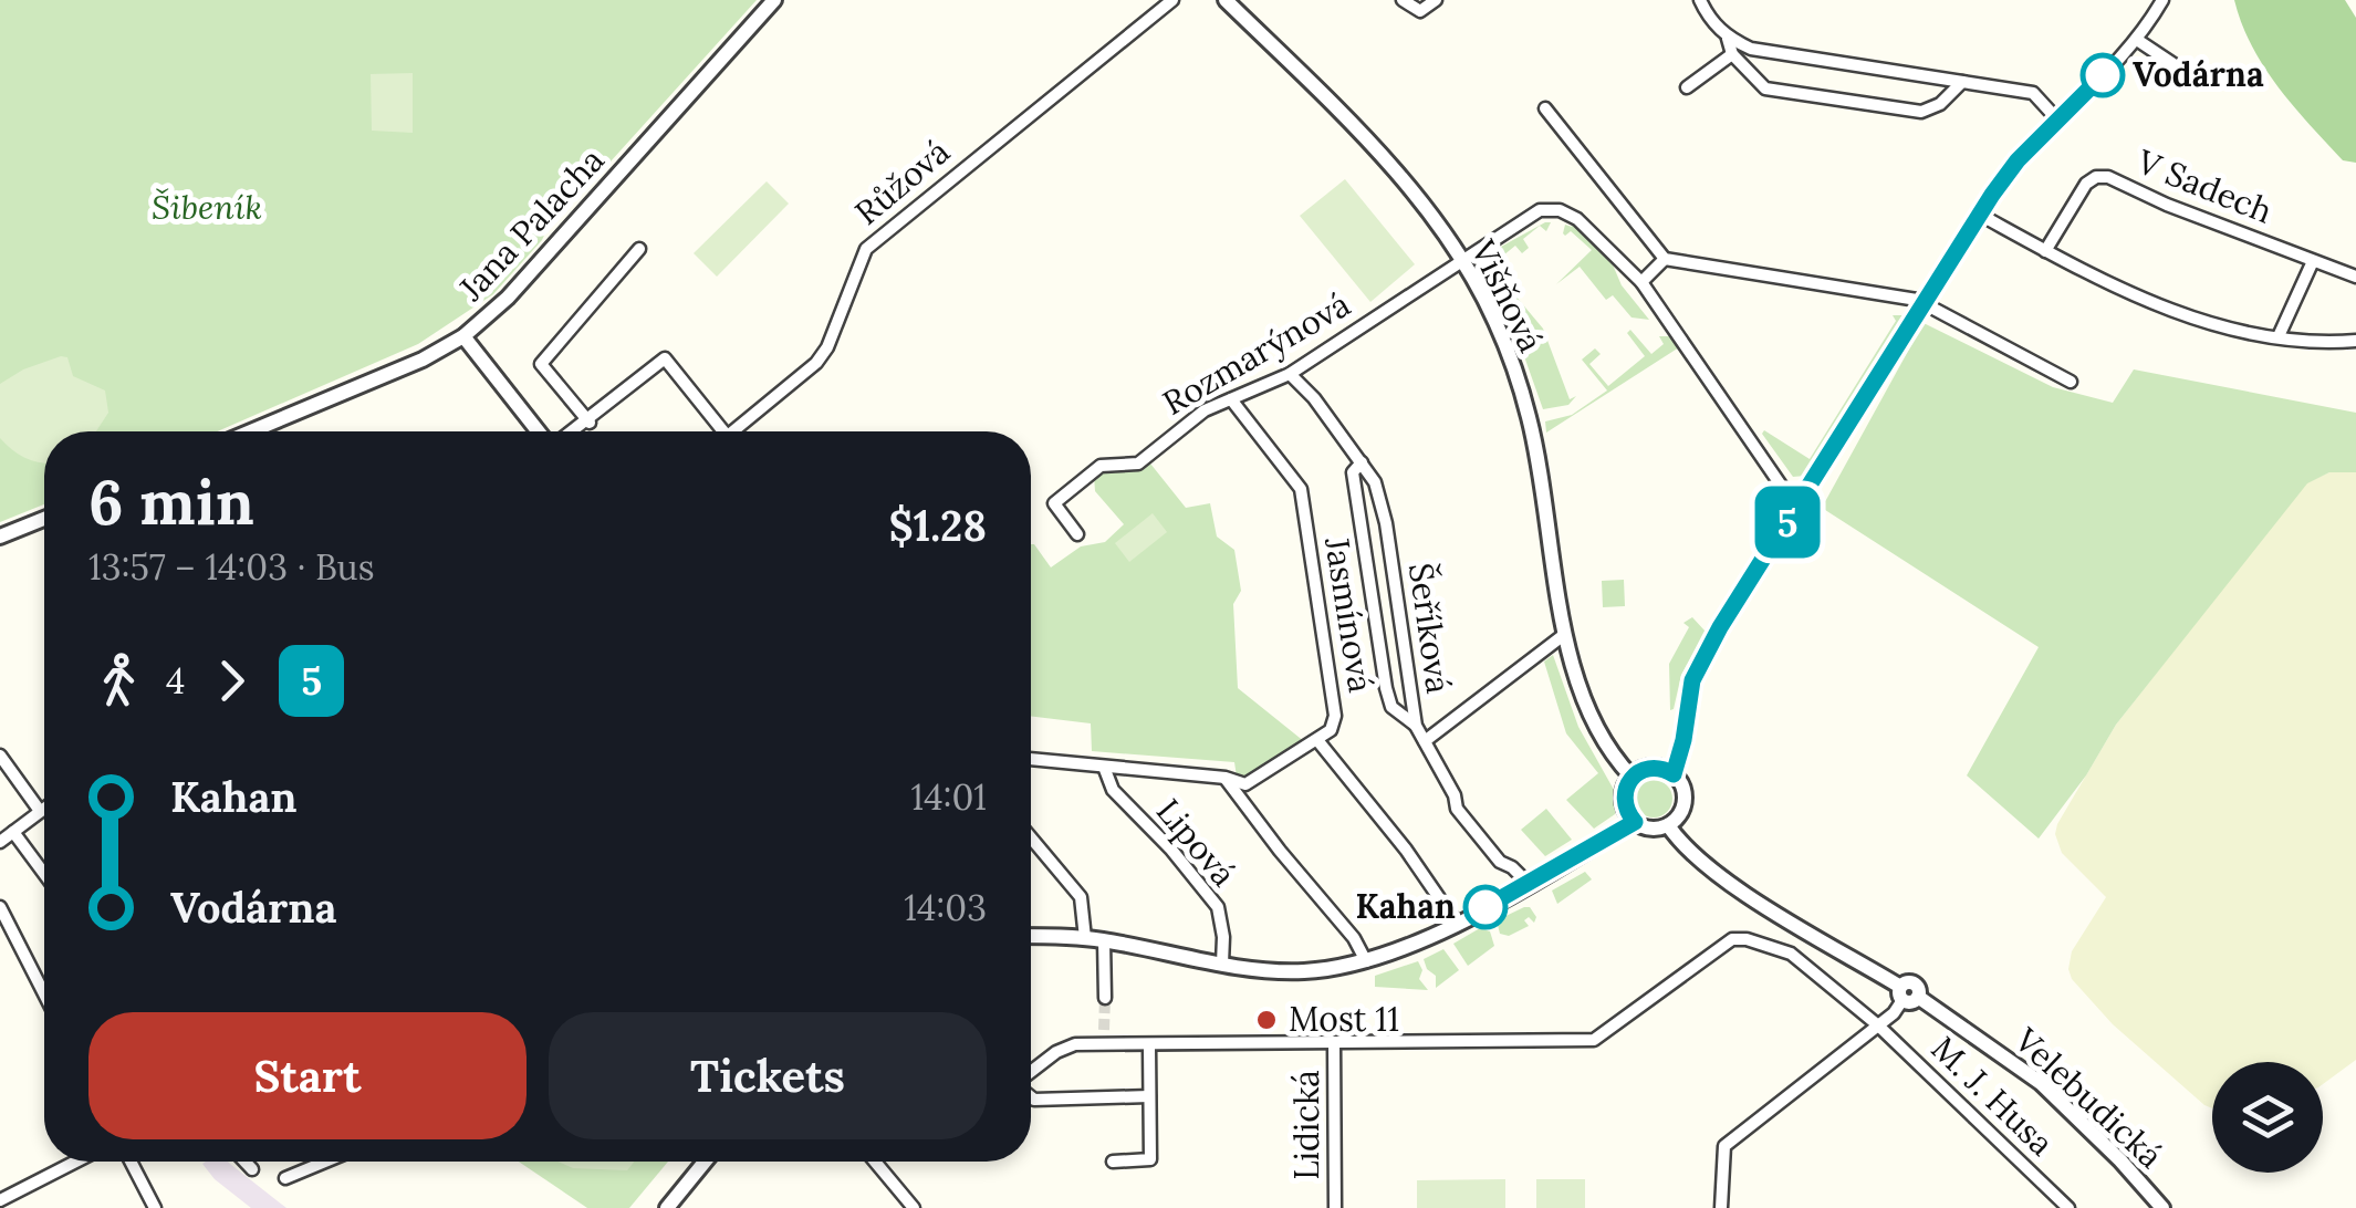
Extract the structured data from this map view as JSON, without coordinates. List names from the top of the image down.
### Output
{
  "streets": {
    "street": [
      "Růžová",
      "V Sadech",
      "Jana Palacha",
      "Višňová",
      "Rozmarýnová",
      "Jasmínová",
      "Šeříková",
      "Lipová",
      "M. J. Husa",
      "Velebudická",
      "Lidická"
    ]
  },
  "crossings": [
    ["Višňová", "Rozmarýnová"],
    ["Višňová", "Velebudická"],
    ["Rozmarýnová", "Jasmínová"],
    ["Rozmarýnová", "Šeříková"],
    ["M. J. Husa", "Lidická"]
  ],
  "parks": ["Šibeník"],
  "places": ["Vodárna", "Kahan", "Most 11"],
  "lines": ["bus line 5"],
  "page": {
    "on_map": "5",
    "heading": ["6 min", "13:57 – 14:03 · Bus", "$1.28"],
    "legs": ["4", "5"],
    "list": [
      {
        "name": "Kahan",
        "value": "14:01"
      },
      {
        "name": "Vodárna",
        "value": "14:03"
      }
    ],
    "buttons": ["Start", "Tickets"]
  }
}
